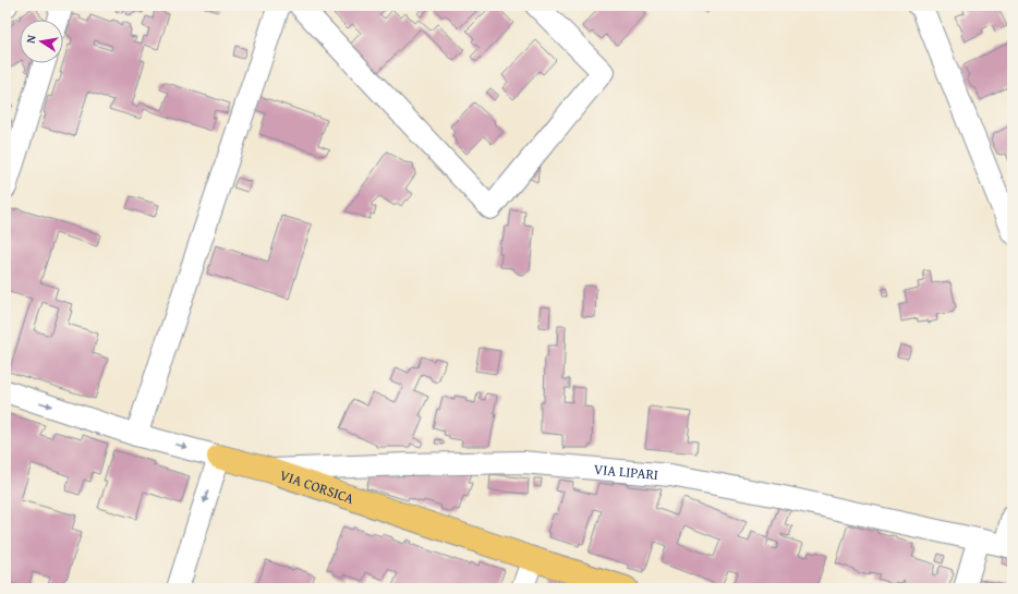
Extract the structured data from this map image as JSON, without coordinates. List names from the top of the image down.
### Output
{
  "streets": {
    "main road": ["VIA CORSICA"],
    "street": ["VIA LIPARI"]
  },
  "crossings": [
    ["VIA LIPARI", "VIA CORSICA"]
  ],
  "north": "left"
}
